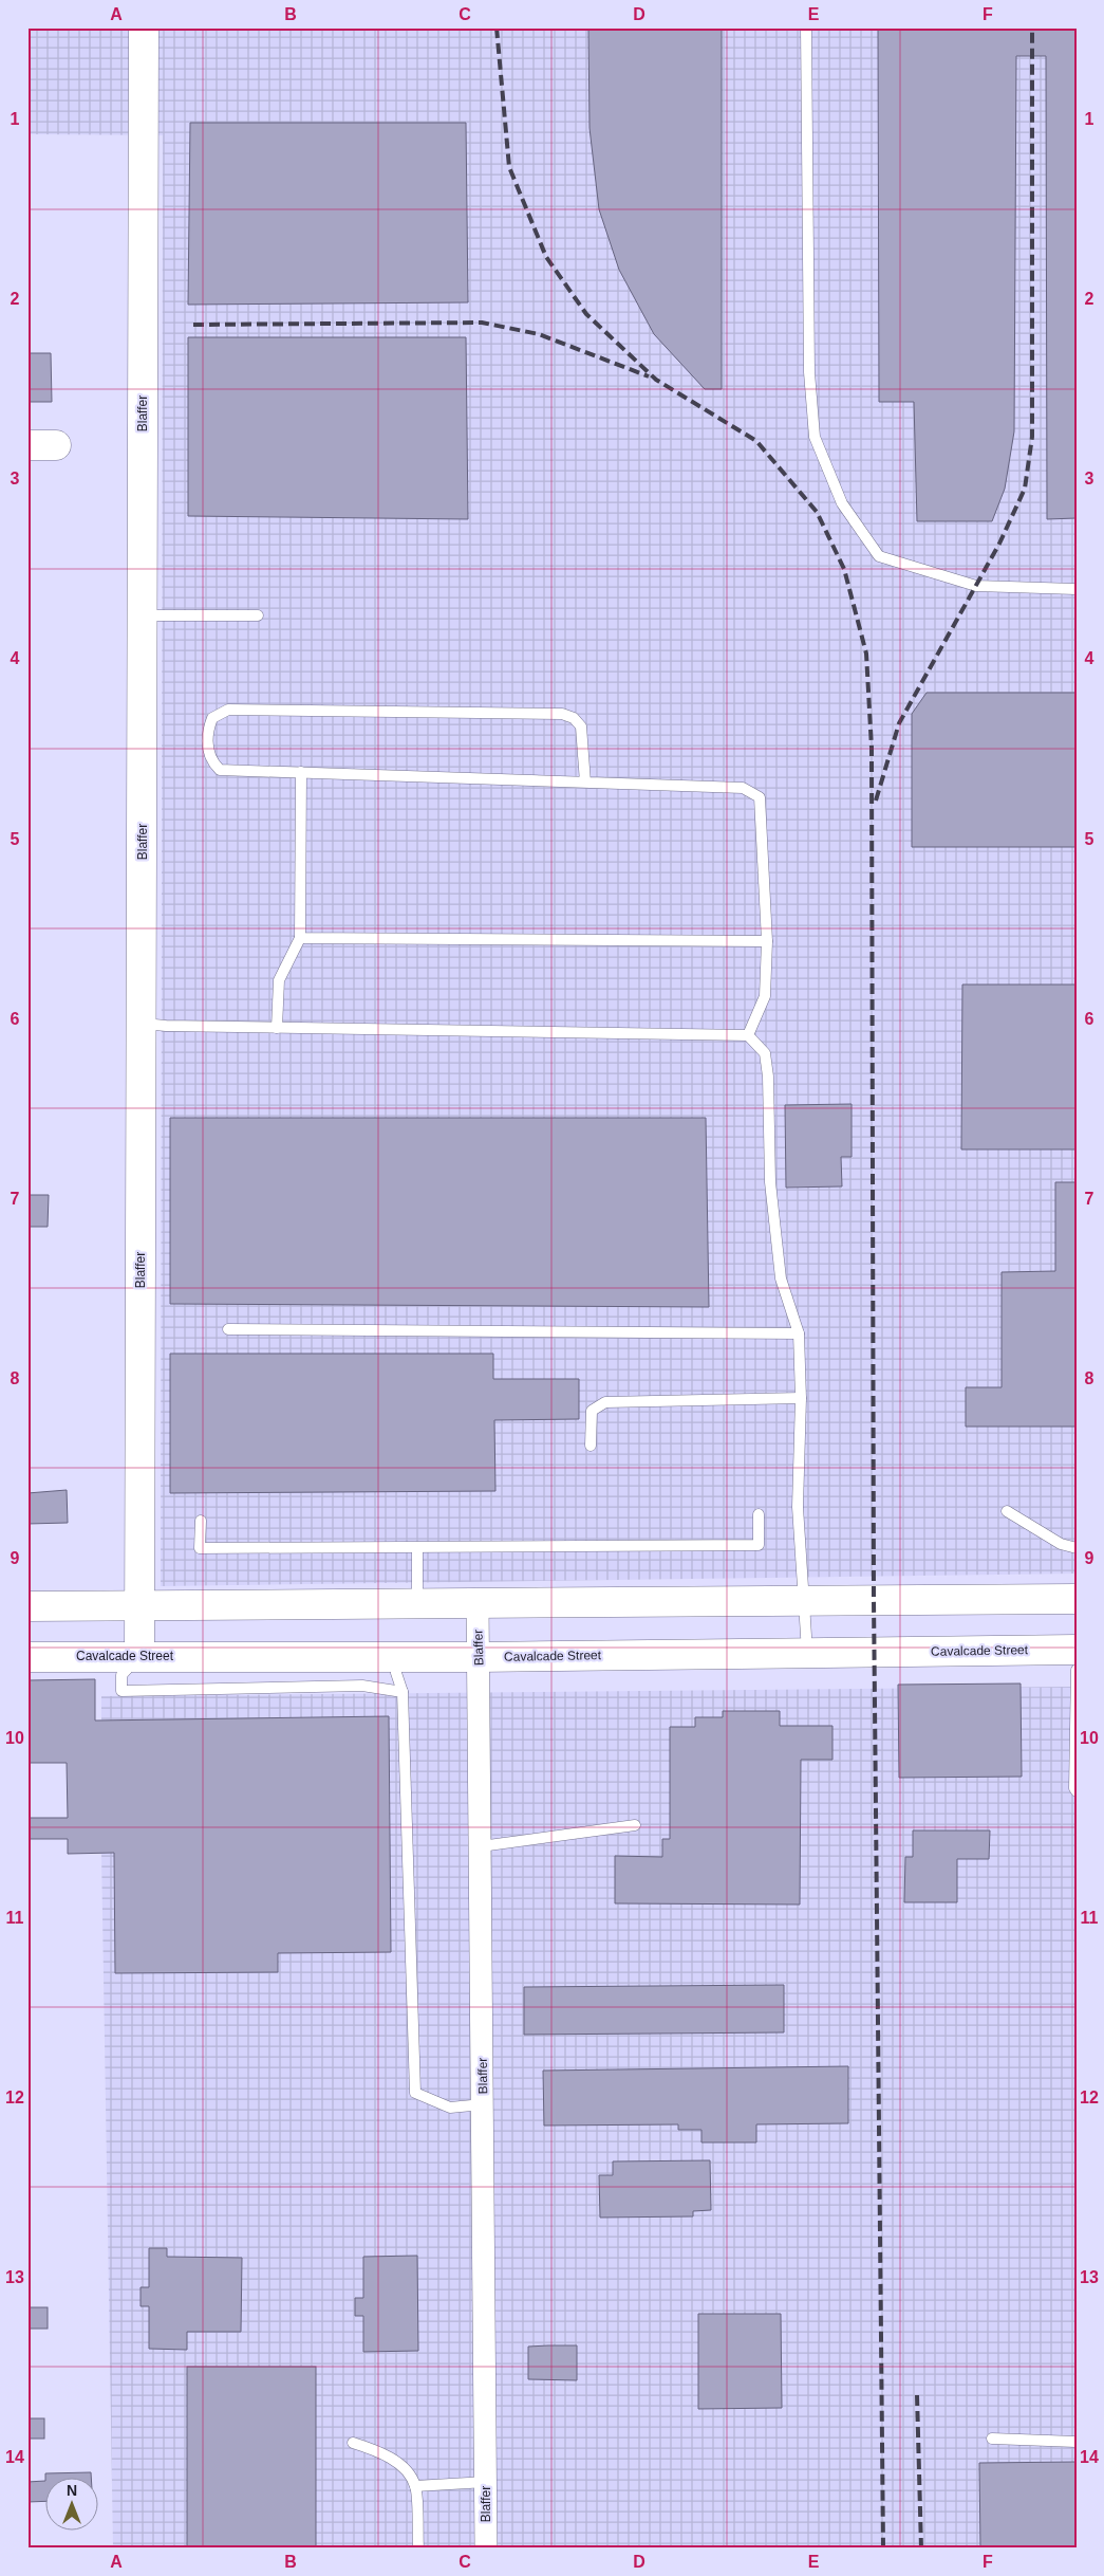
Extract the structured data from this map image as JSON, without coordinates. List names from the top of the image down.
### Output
{
  "streets": {
    "main road": ["Blaffer", "Cavalcade Street"]
  },
  "crossings": [
    ["Blaffer", "Cavalcade Street"]
  ],
  "north": "top",
  "grid": {
    "columns": [
      "A",
      "B",
      "C",
      "D",
      "E",
      "F"
    ],
    "rows": [
      "1",
      "2",
      "3",
      "4",
      "5",
      "6",
      "7",
      "8",
      "9",
      "10",
      "11",
      "12",
      "13",
      "14"
    ]
  }
}
